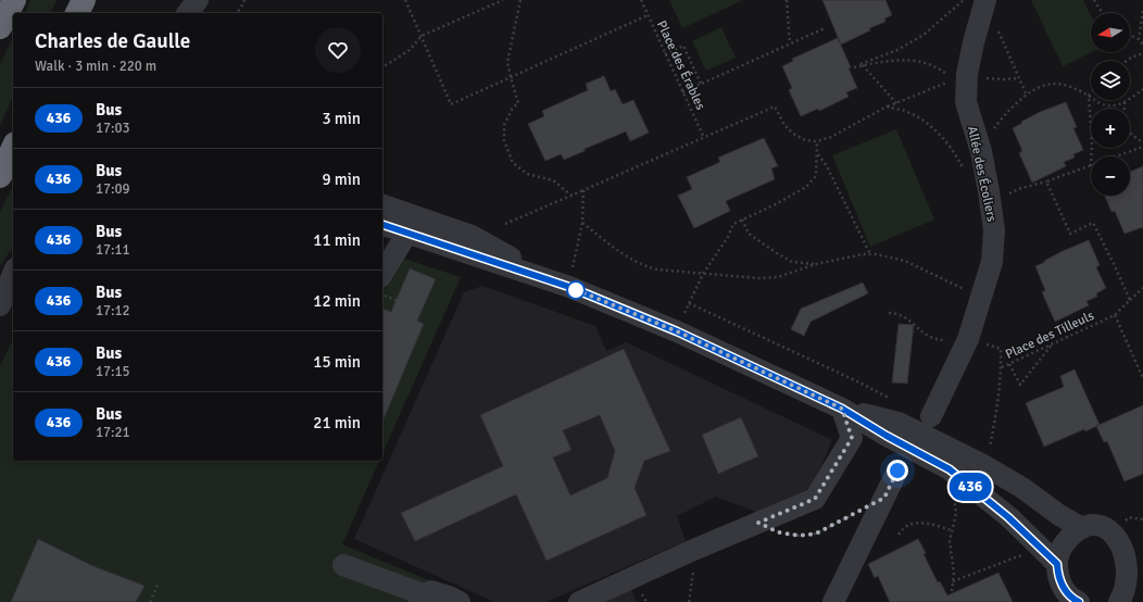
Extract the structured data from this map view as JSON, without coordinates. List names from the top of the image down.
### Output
{
  "streets": {
    "street": ["Allée des Écoliers"],
    "path": ["Place des Érables", "Place des Tilleuls"]
  },
  "lines": ["bus line 436"],
  "north": "left",
  "page": {
    "on_map": "436",
    "map_buttons": ["+", "−"],
    "heading": ["Charles de Gaulle", "Walk · 3 min · 220 m"],
    "list": [
      {
        "mark": "436",
        "name": "Bus",
        "note": "17:03",
        "value": "3 min"
      },
      {
        "mark": "436",
        "name": "Bus",
        "note": "17:09",
        "value": "9 min"
      },
      {
        "mark": "436",
        "name": "Bus",
        "note": "17:11",
        "value": "11 min"
      },
      {
        "mark": "436",
        "name": "Bus",
        "note": "17:12",
        "value": "12 min"
      },
      {
        "mark": "436",
        "name": "Bus",
        "note": "17:15",
        "value": "15 min"
      },
      {
        "mark": "436",
        "name": "Bus",
        "note": "17:21",
        "value": "21 min"
      }
    ]
  }
}
